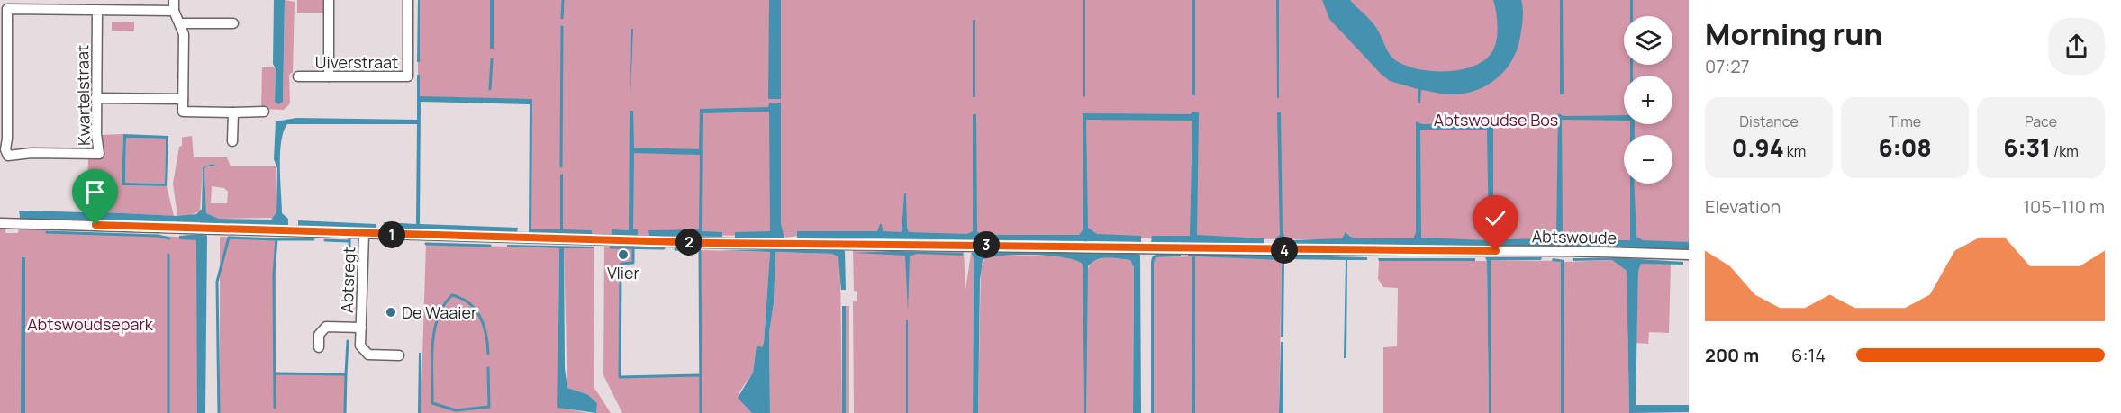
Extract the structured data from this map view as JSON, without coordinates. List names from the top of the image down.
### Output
{
  "streets": {
    "street": [
      "Uiverstraat",
      "Kwartelstraat",
      "Abtswoude",
      "Abtsregt"
    ]
  },
  "crossings": [
    ["Abtswoude", "Abtsregt"]
  ],
  "parks": ["Abtswoudse Bos", "Abtswoudsepark"],
  "places": ["Vlier", "De Waaier"],
  "page": {
    "heading": ["Morning run", "07:27"],
    "map_buttons": ["+", "−"],
    "stats": [
      ["Distance", "0.94 km"],
      ["Time", "6:08"],
      ["Pace", "6:31 /km"]
    ],
    "chart": ["Elevation", "105–110 m"],
    "pins": [
      "1",
      "2",
      "3",
      "4"
    ],
    "list": [
      {
        "name": "200 m",
        "note": "6:14"
      }
    ]
  }
}
